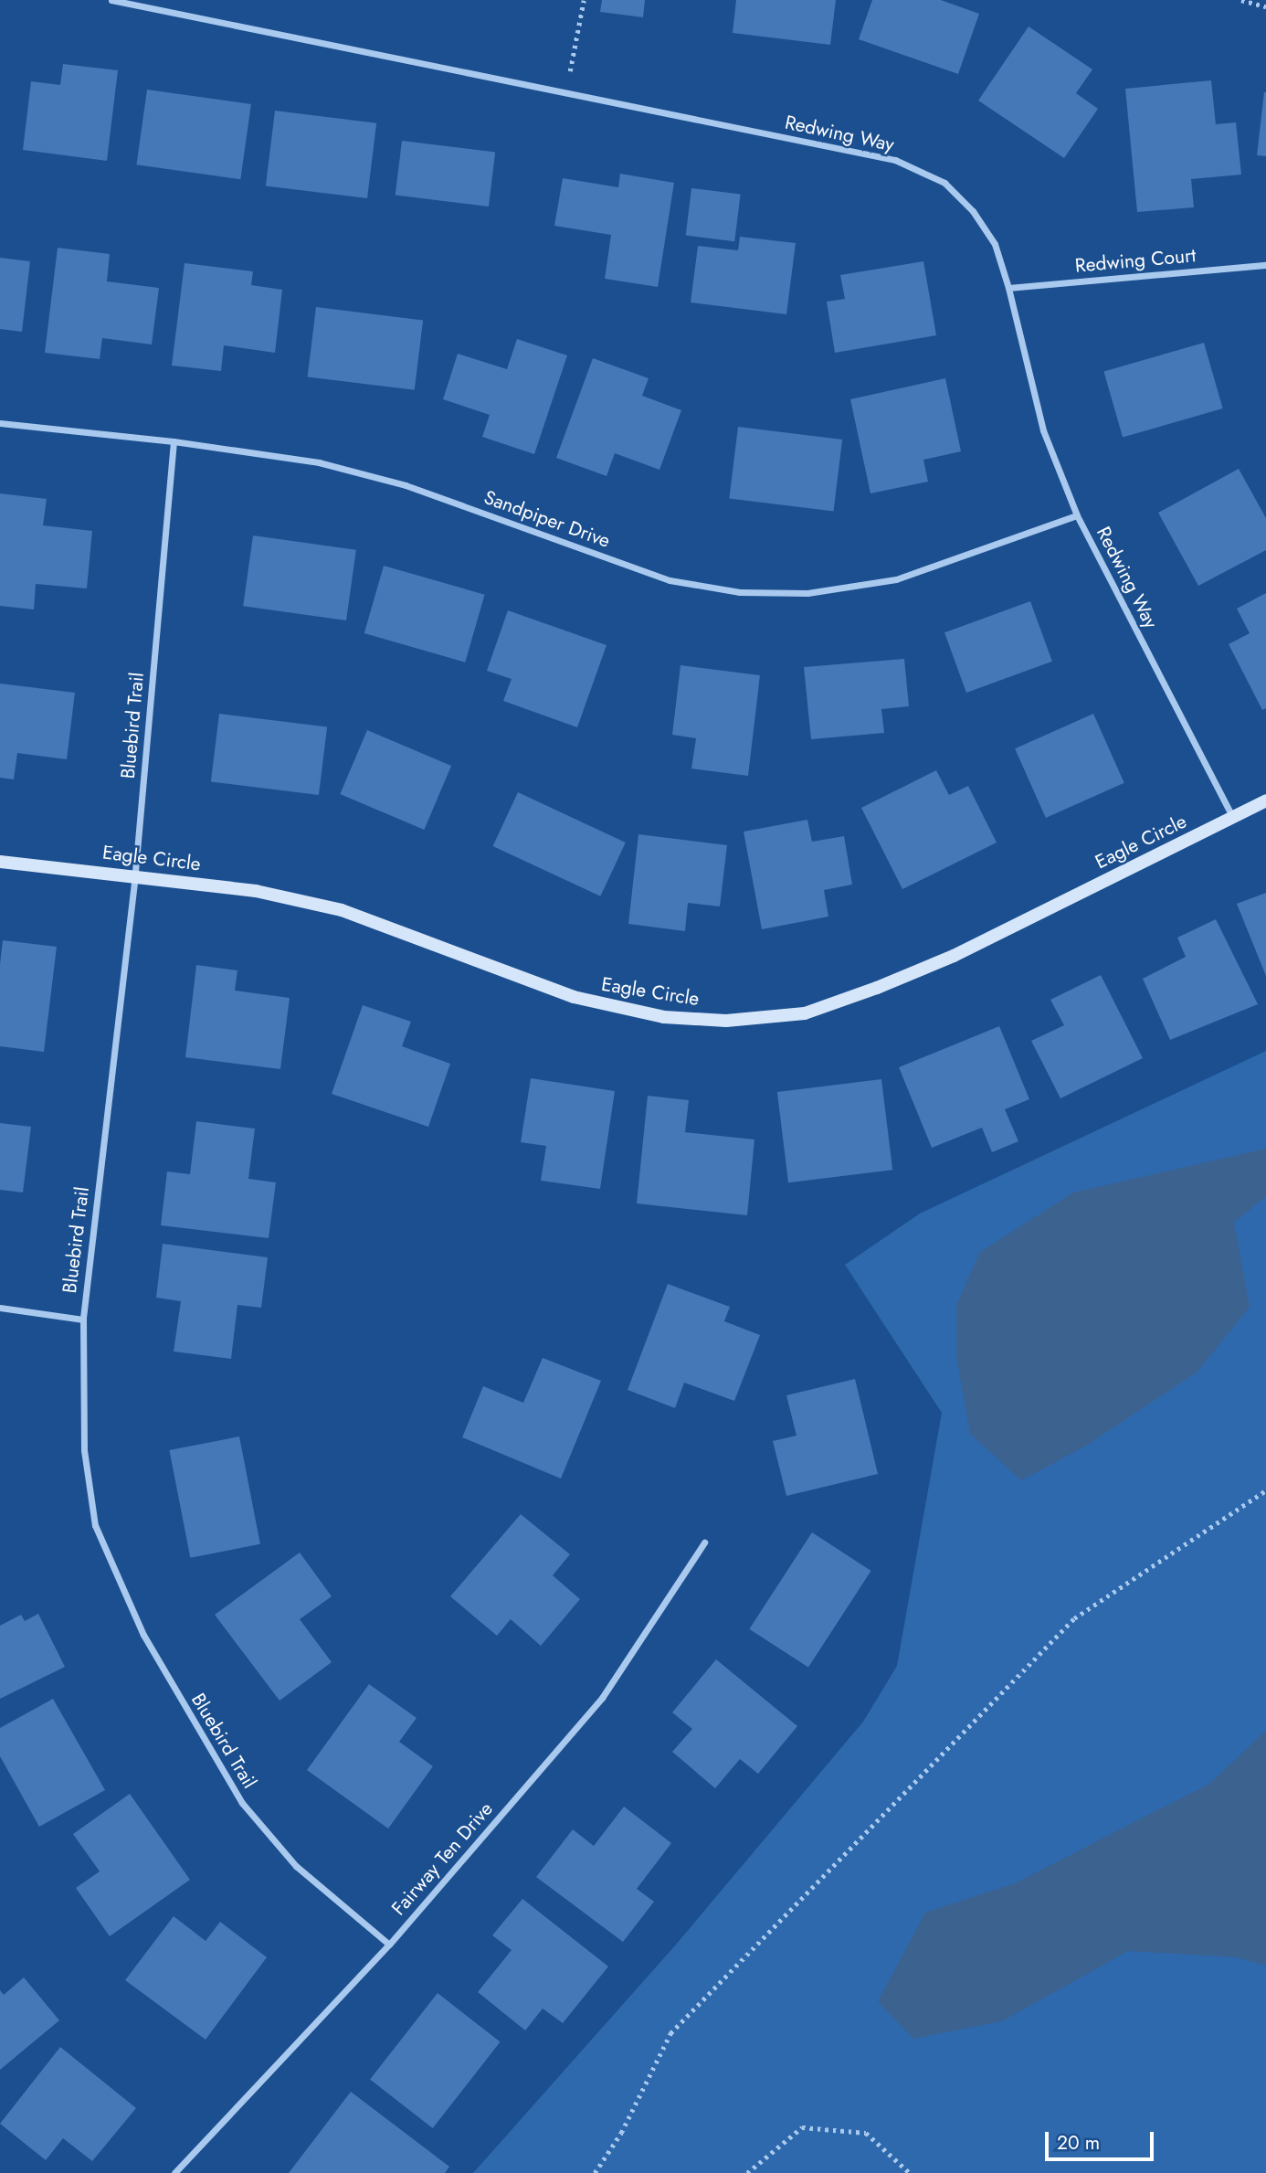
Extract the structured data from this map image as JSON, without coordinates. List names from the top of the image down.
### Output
{
  "streets": {
    "street": [
      "Redwing Way",
      "Redwing Court",
      "Sandpiper Drive",
      "Bluebird Trail",
      "Eagle Circle",
      "Fairway Ten Drive"
    ]
  },
  "crossings": [
    ["Redwing Way", "Redwing Court"],
    ["Redwing Way", "Sandpiper Drive"],
    ["Redwing Way", "Eagle Circle"],
    ["Sandpiper Drive", "Bluebird Trail"],
    ["Bluebird Trail", "Eagle Circle"],
    ["Bluebird Trail", "Fairway Ten Drive"]
  ],
  "scale_bar": "20 m"
}
